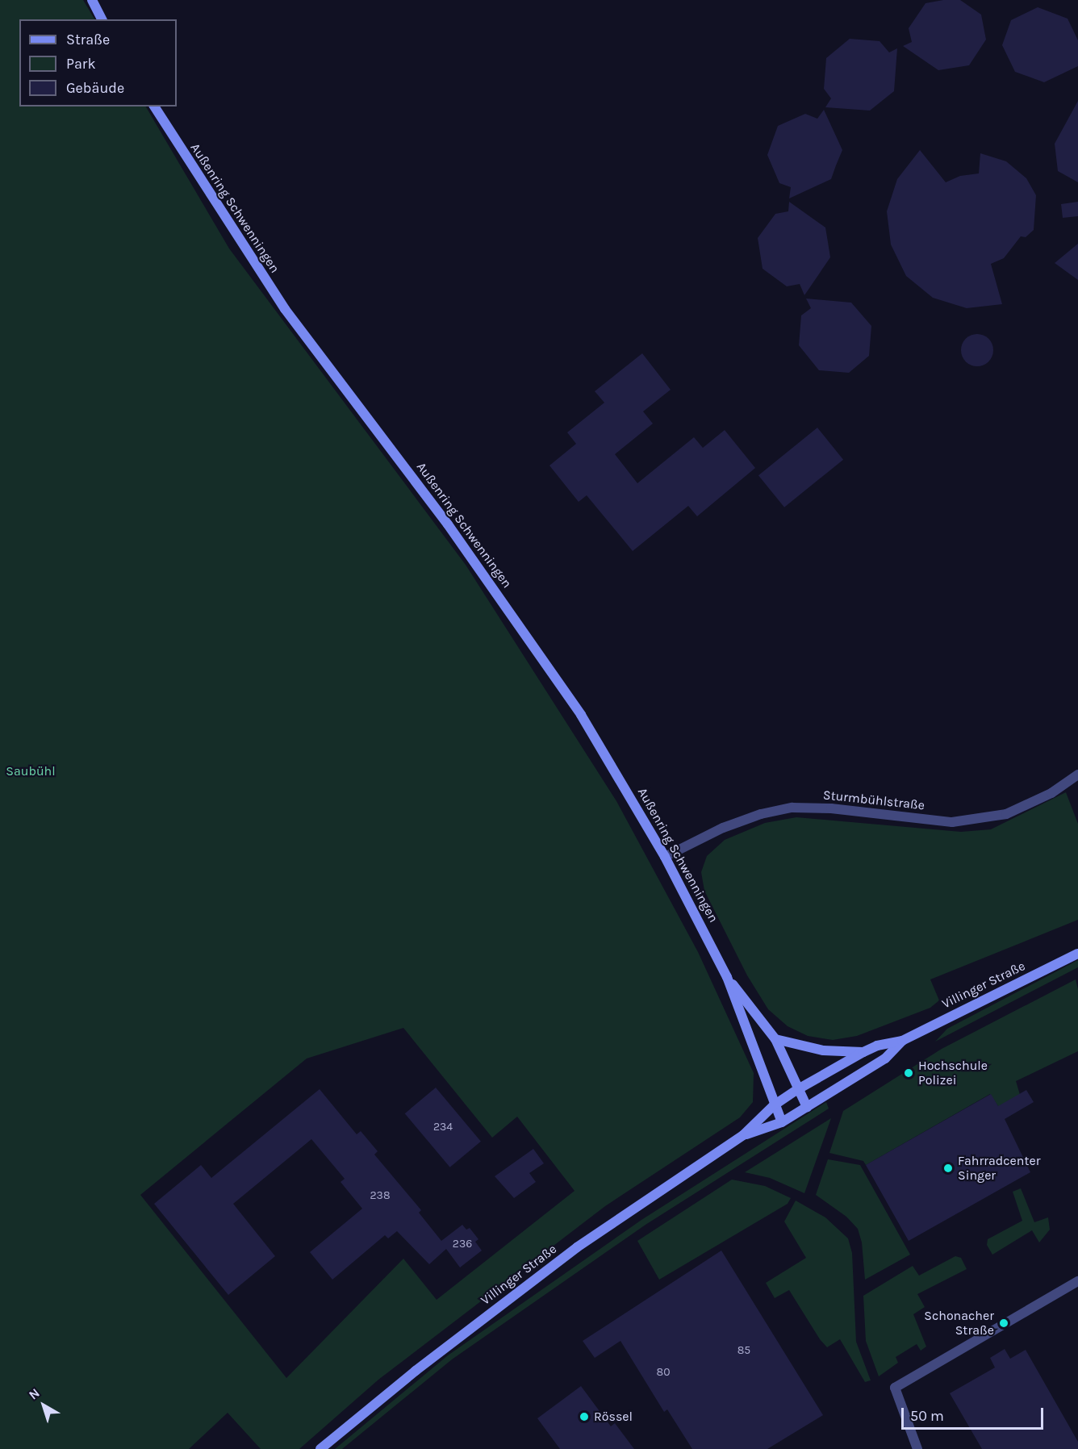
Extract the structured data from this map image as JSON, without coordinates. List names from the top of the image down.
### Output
{
  "streets": {
    "street": ["Außenring Schwenningen", "Sturmbühlstraße", "Villinger Straße"]
  },
  "crossings": [
    ["Außenring Schwenningen", "Sturmbühlstraße"],
    ["Außenring Schwenningen", "Villinger Straße"]
  ],
  "parks": ["Saubühl"],
  "places": [
    "Hochschule Polizei",
    "Fahrradcenter Singer",
    "Schonacher Straße",
    "Rössel"
  ],
  "house_numbers": [
    "234",
    "238",
    "236",
    "85",
    "80"
  ],
  "legend": ["Straße", "Park", "Gebäude"],
  "scale_bar": "50 m",
  "north": "top left"
}
